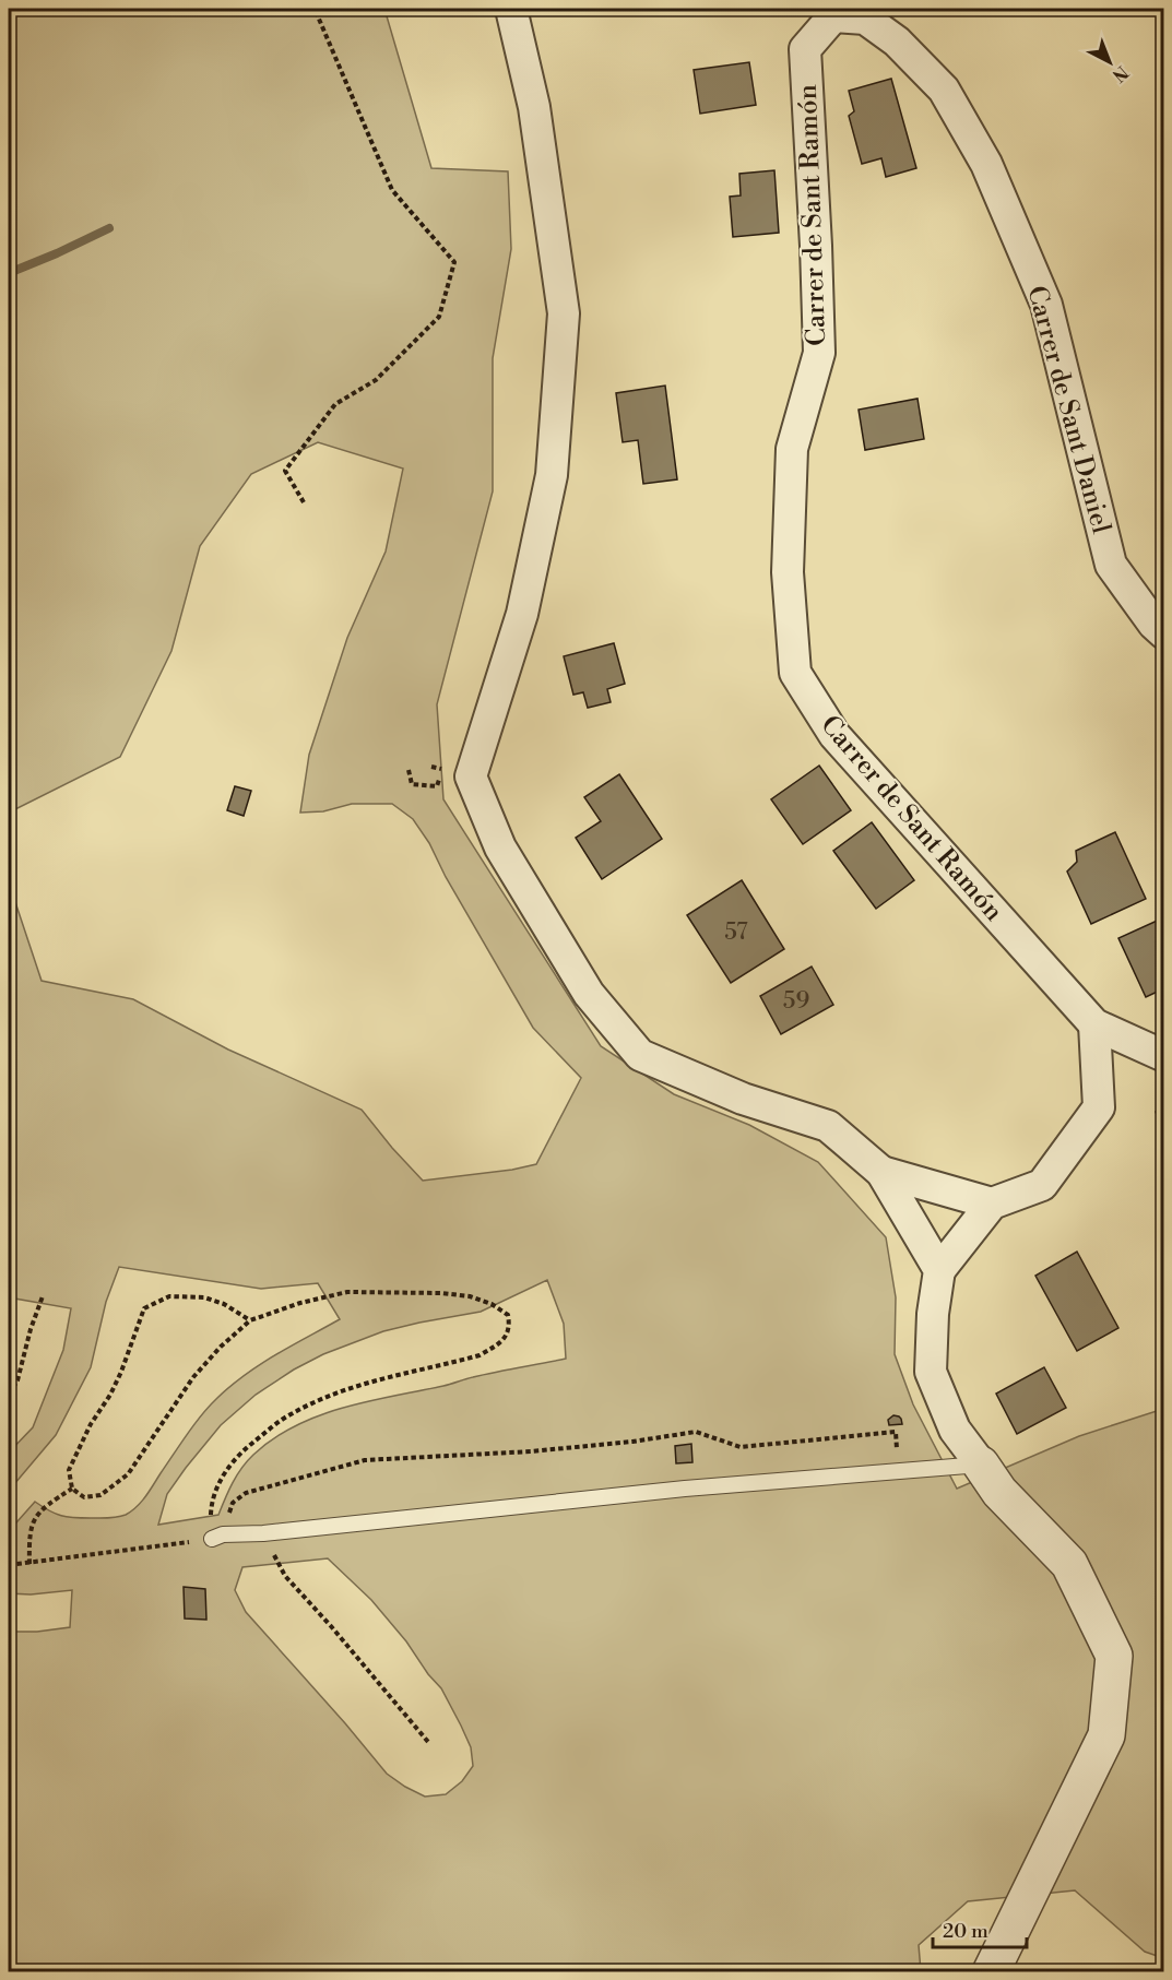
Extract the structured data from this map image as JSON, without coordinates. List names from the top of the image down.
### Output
{
  "streets": {
    "street": ["Carrer de Sant Ramón", "Carrer de Sant Daniel"]
  },
  "crossings": [
    ["Carrer de Sant Ramón", "Carrer de Sant Daniel"]
  ],
  "house_numbers": ["57", "59"],
  "scale_bar": "20 m",
  "north": "bottom right"
}
